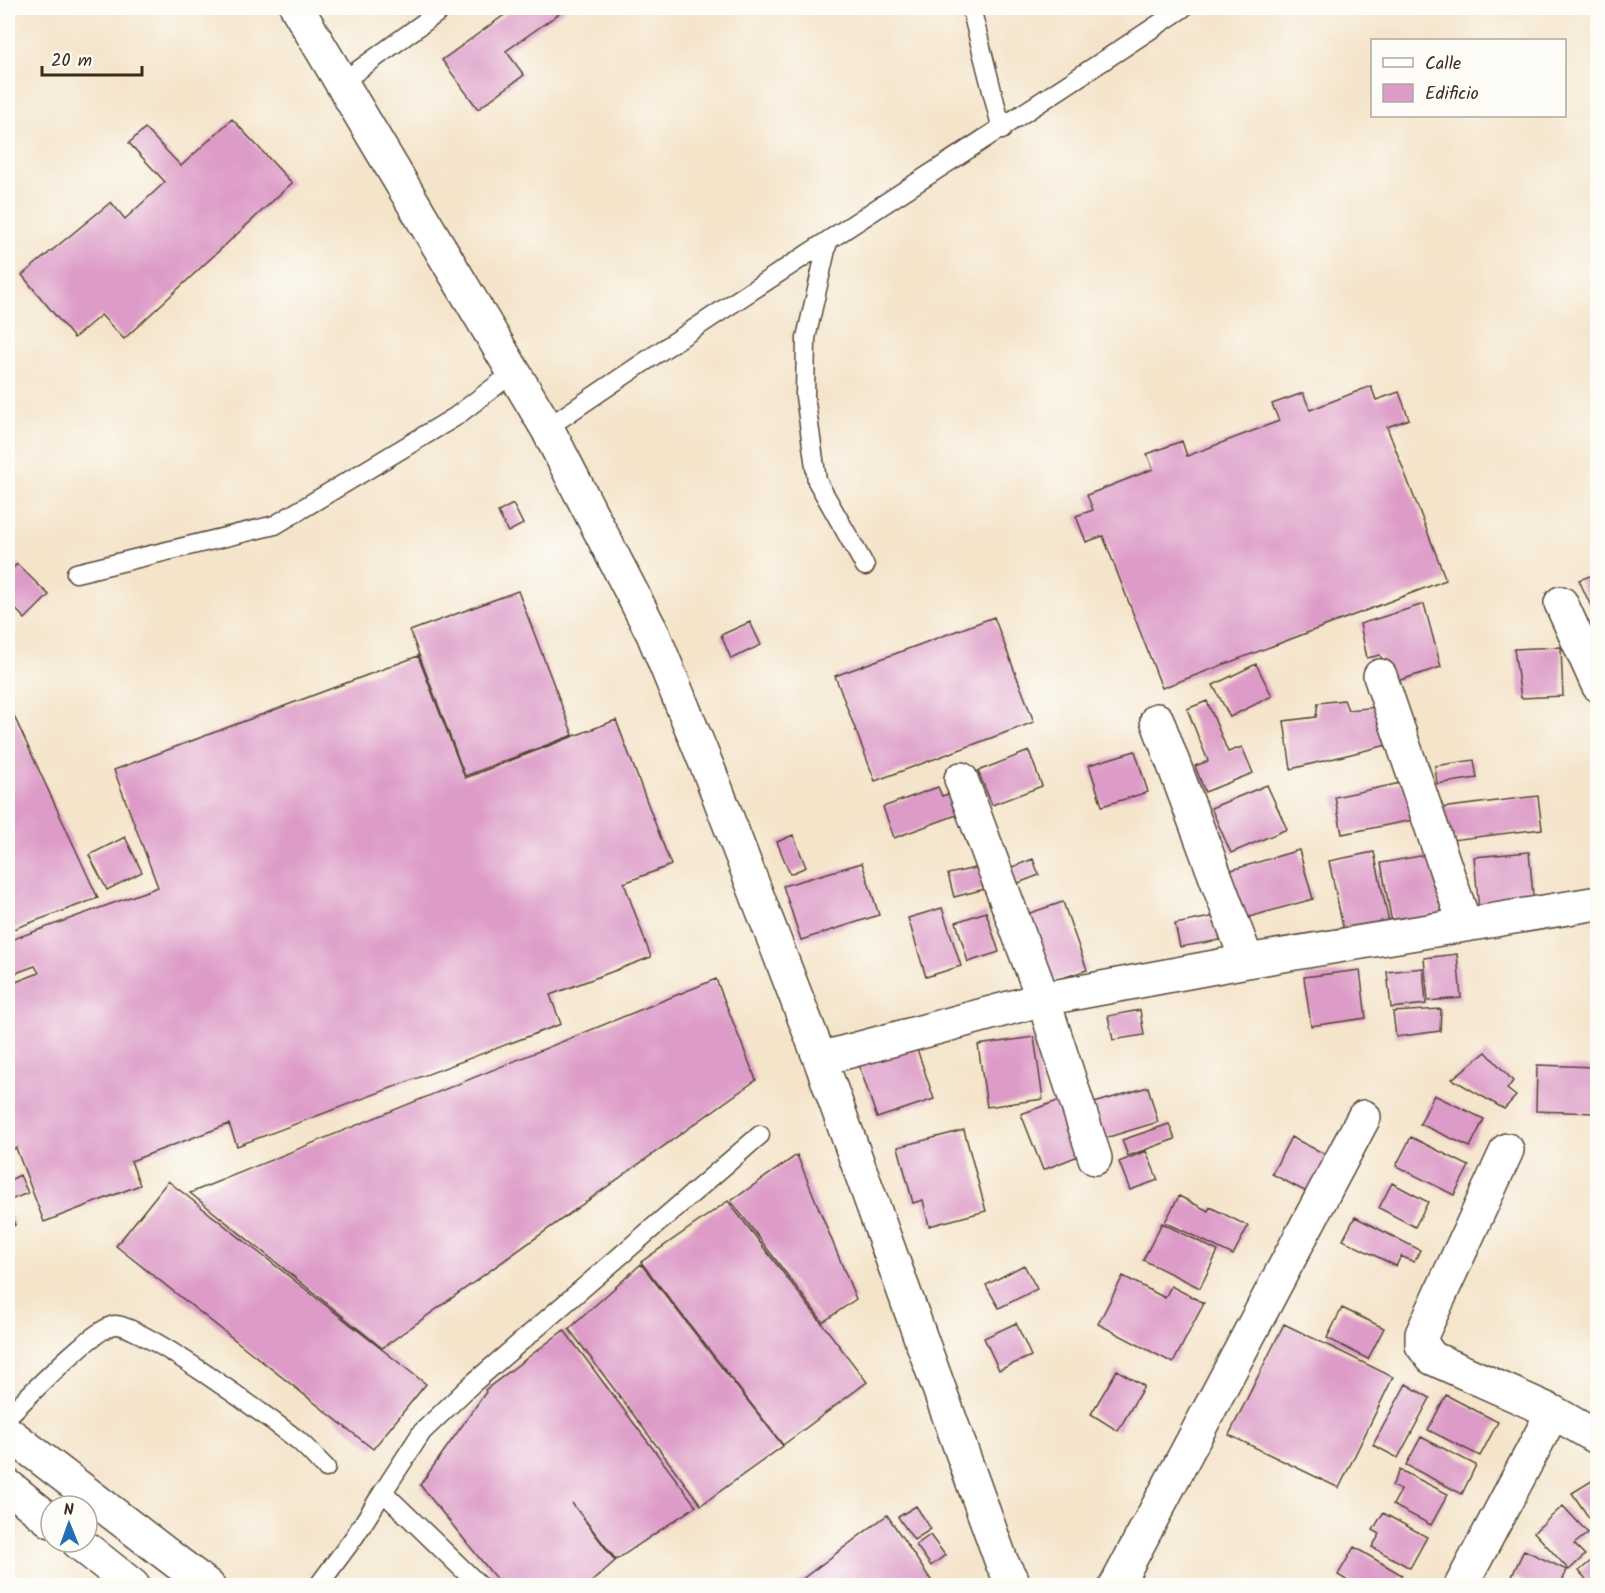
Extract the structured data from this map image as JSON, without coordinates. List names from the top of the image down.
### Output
{
  "legend": ["Calle", "Edificio"],
  "scale_bar": "20 m",
  "north": "top"
}
